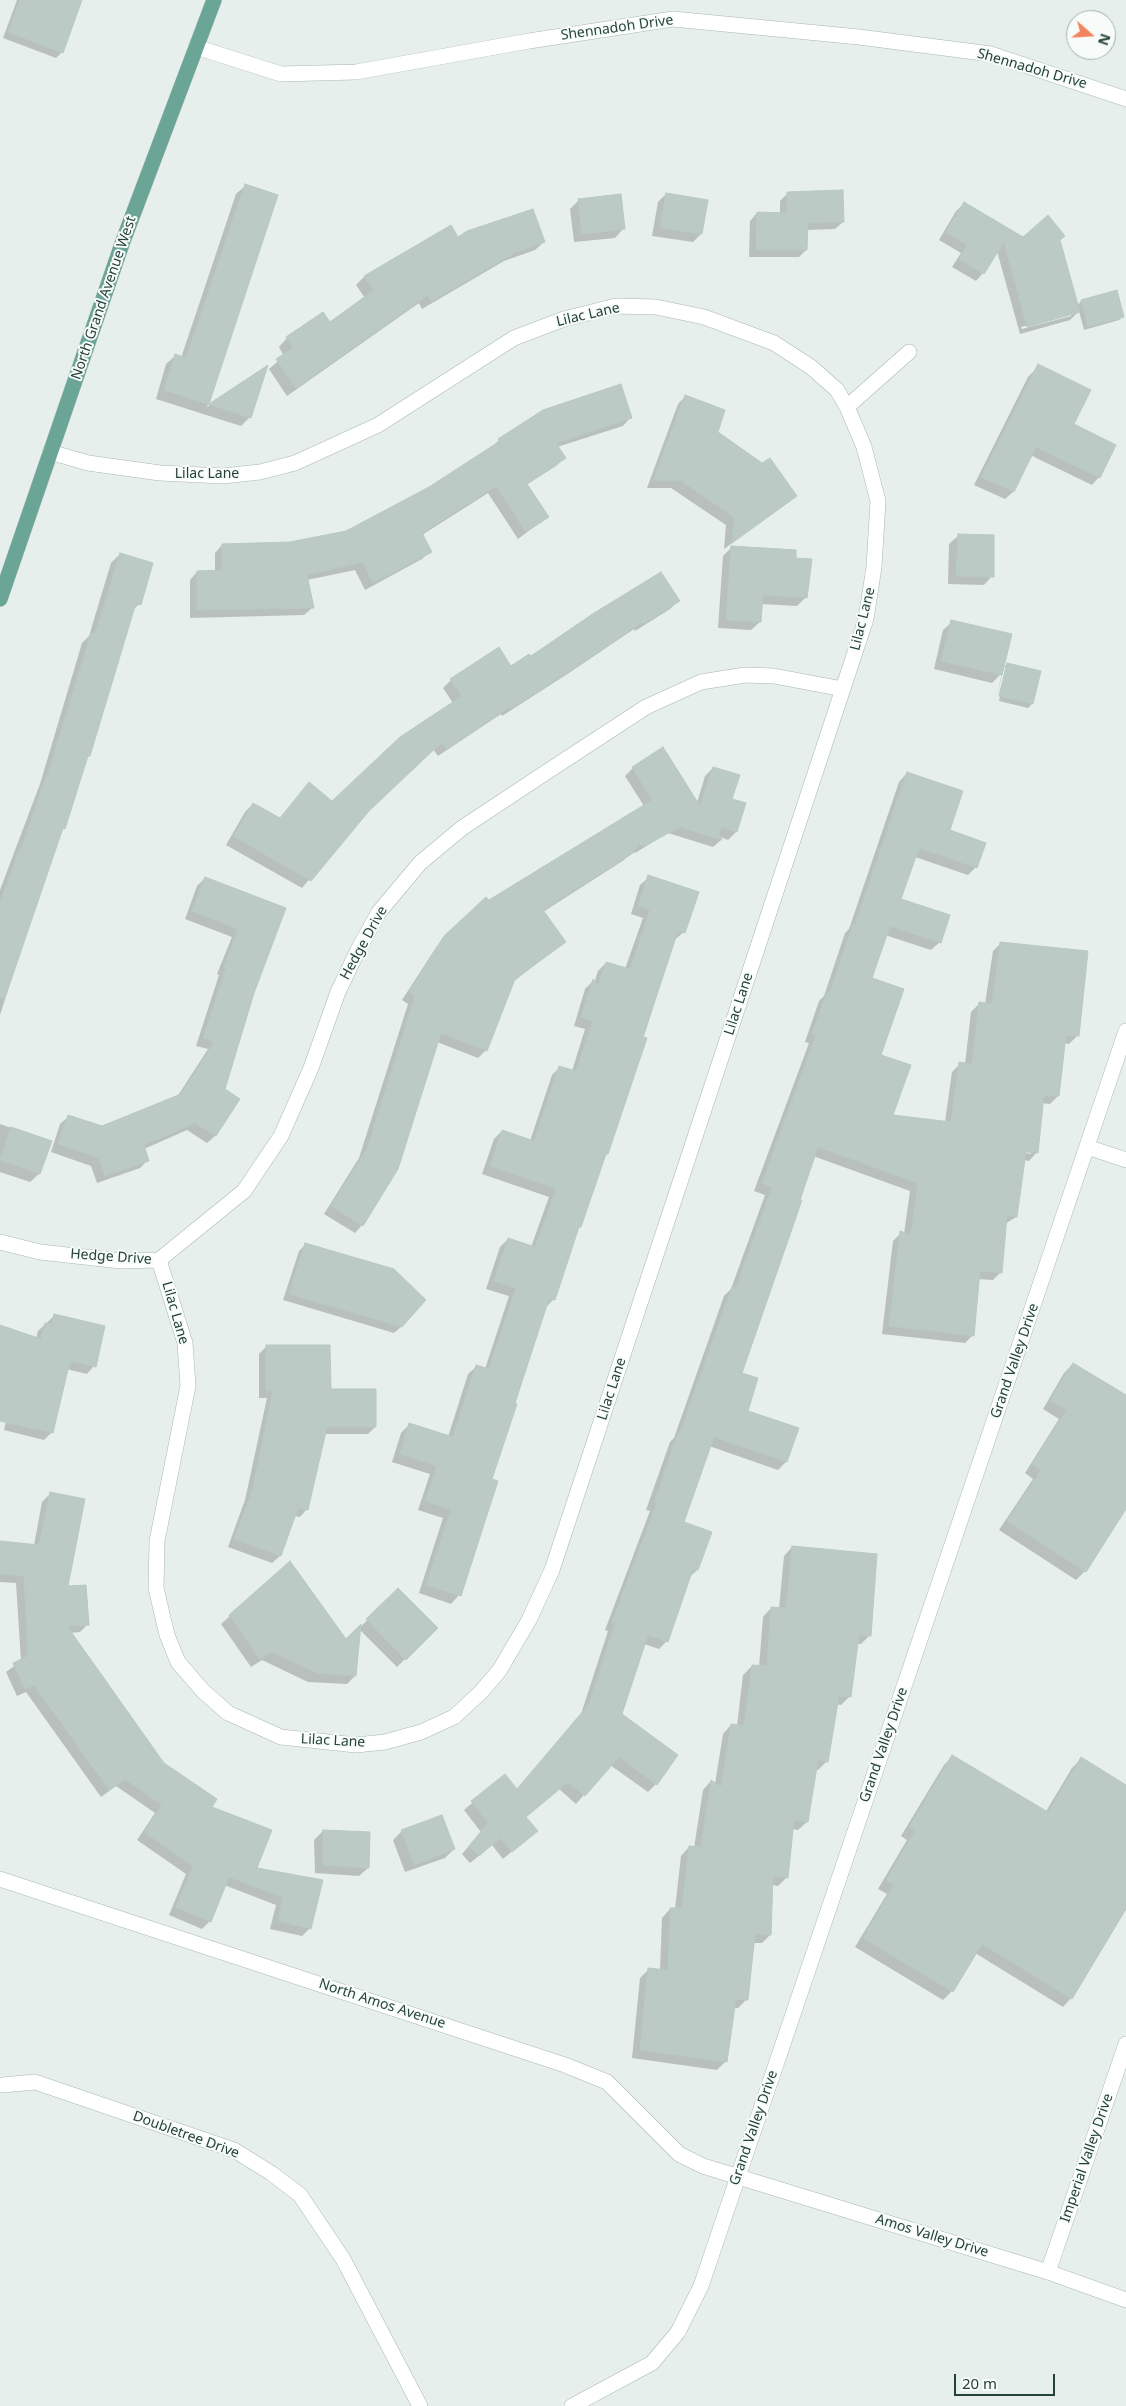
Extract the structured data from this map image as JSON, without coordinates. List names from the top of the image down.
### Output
{
  "streets": {
    "main road": ["North Grand Avenue West"],
    "street": [
      "Shennadoh Drive",
      "Lilac Lane",
      "Hedge Drive",
      "Grand Valley Drive",
      "North Amos Avenue",
      "Doubletree Drive",
      "Imperial Valley Drive",
      "Amos Valley Drive"
    ]
  },
  "crossings": [
    ["Shennadoh Drive", "North Grand Avenue West"],
    ["North Grand Avenue West", "Lilac Lane"],
    ["Lilac Lane", "Hedge Drive"],
    ["Grand Valley Drive", "North Amos Avenue"],
    ["Grand Valley Drive", "Amos Valley Drive"],
    ["North Amos Avenue", "Amos Valley Drive"],
    ["Imperial Valley Drive", "Amos Valley Drive"]
  ],
  "scale_bar": "20 m",
  "north": "right"
}
